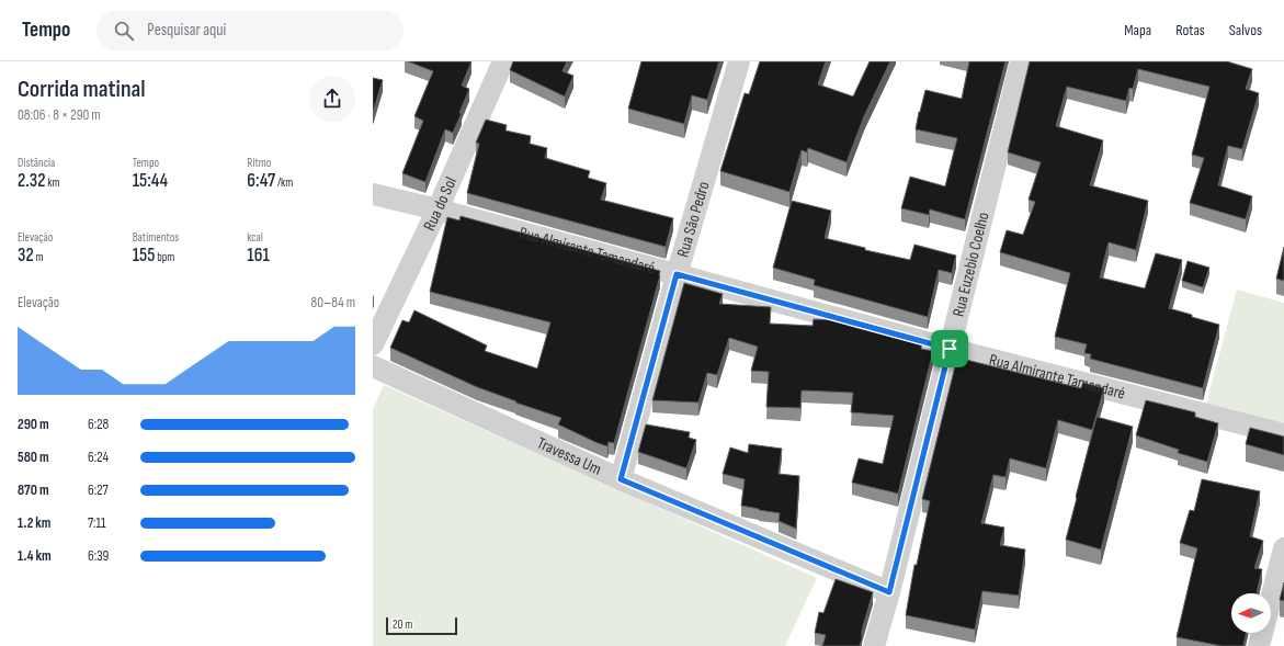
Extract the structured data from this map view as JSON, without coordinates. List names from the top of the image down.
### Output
{
  "streets": {
    "street": [
      "Rua do Sol",
      "Rua São Pedro",
      "Rua Almirante Tamandaré",
      "Rua Euzebio Coelho",
      "Travessa Um"
    ]
  },
  "crossings": [
    ["Rua do Sol", "Rua Almirante Tamandaré"],
    ["Rua São Pedro", "Rua Almirante Tamandaré"],
    ["Rua São Pedro", "Travessa Um"],
    ["Rua Almirante Tamandaré", "Rua Euzebio Coelho"],
    ["Rua Euzebio Coelho", "Travessa Um"]
  ],
  "scale_bar": "20 m",
  "north": "left",
  "page": {
    "header": "Tempo",
    "search": "Pesquisar aqui",
    "nav": ["Mapa", "Rotas", "Salvos"],
    "heading": ["Corrida matinal", "08:06 · 8 × 290 m"],
    "stats": [
      ["Distância", "2.32 km"],
      ["Tempo", "15:44"],
      ["Ritmo", "6:47 /km"],
      ["Elevação", "32 m"],
      ["Batimentos", "155 bpm"],
      ["kcal", "161"]
    ],
    "chart": ["Elevação", "80–84 m"],
    "list": [
      {
        "name": "290 m",
        "note": "6:28"
      },
      {
        "name": "580 m",
        "note": "6:24"
      },
      {
        "name": "870 m",
        "note": "6:27"
      },
      {
        "name": "1.2 km",
        "note": "7:11"
      },
      {
        "name": "1.4 km",
        "note": "6:39"
      }
    ],
    "scale": "20 m"
  }
}
